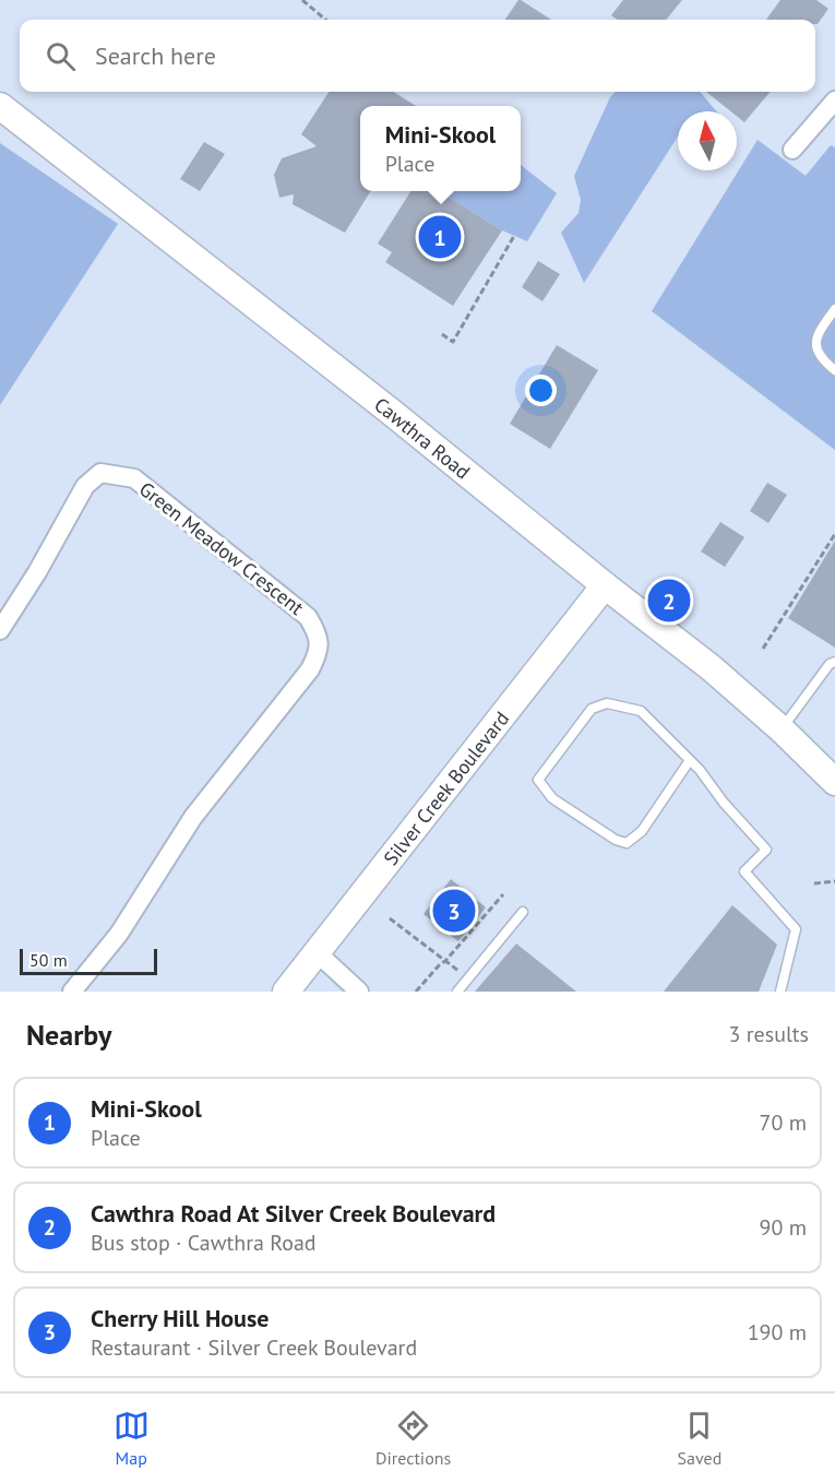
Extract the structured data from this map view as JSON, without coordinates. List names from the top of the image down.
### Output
{
  "streets": {
    "main road": ["Cawthra Road", "Silver Creek Boulevard"],
    "street": ["Green Meadow Crescent"]
  },
  "crossings": [
    ["Cawthra Road", "Silver Creek Boulevard"]
  ],
  "scale_bar": "50 m",
  "north": "top",
  "page": {
    "search": "Search here",
    "popup": ["Mini-Skool", "Place"],
    "pins": ["1", "2", "3"],
    "scale": "50 m",
    "heading": ["Nearby", "3 results"],
    "list": [
      {
        "mark": "1",
        "name": "Mini-Skool",
        "note": "Place",
        "value": "70 m"
      },
      {
        "mark": "2",
        "name": "Cawthra Road At Silver Creek Boulevard",
        "note": "Bus stop · Cawthra Road",
        "value": "90 m"
      },
      {
        "mark": "3",
        "name": "Cherry Hill House",
        "note": "Restaurant · Silver Creek Boulevard",
        "value": "190 m"
      }
    ],
    "nav": ["Map", "Directions", "Saved"]
  }
}
